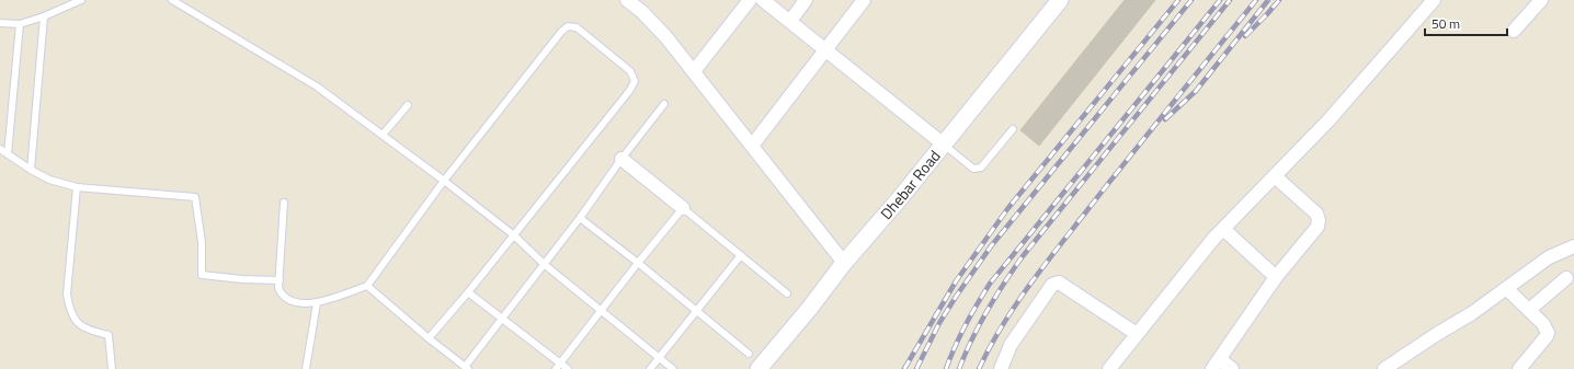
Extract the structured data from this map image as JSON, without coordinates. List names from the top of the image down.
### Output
{
  "streets": {
    "street": ["Dhebar Road"]
  },
  "scale_bar": "50 m"
}
